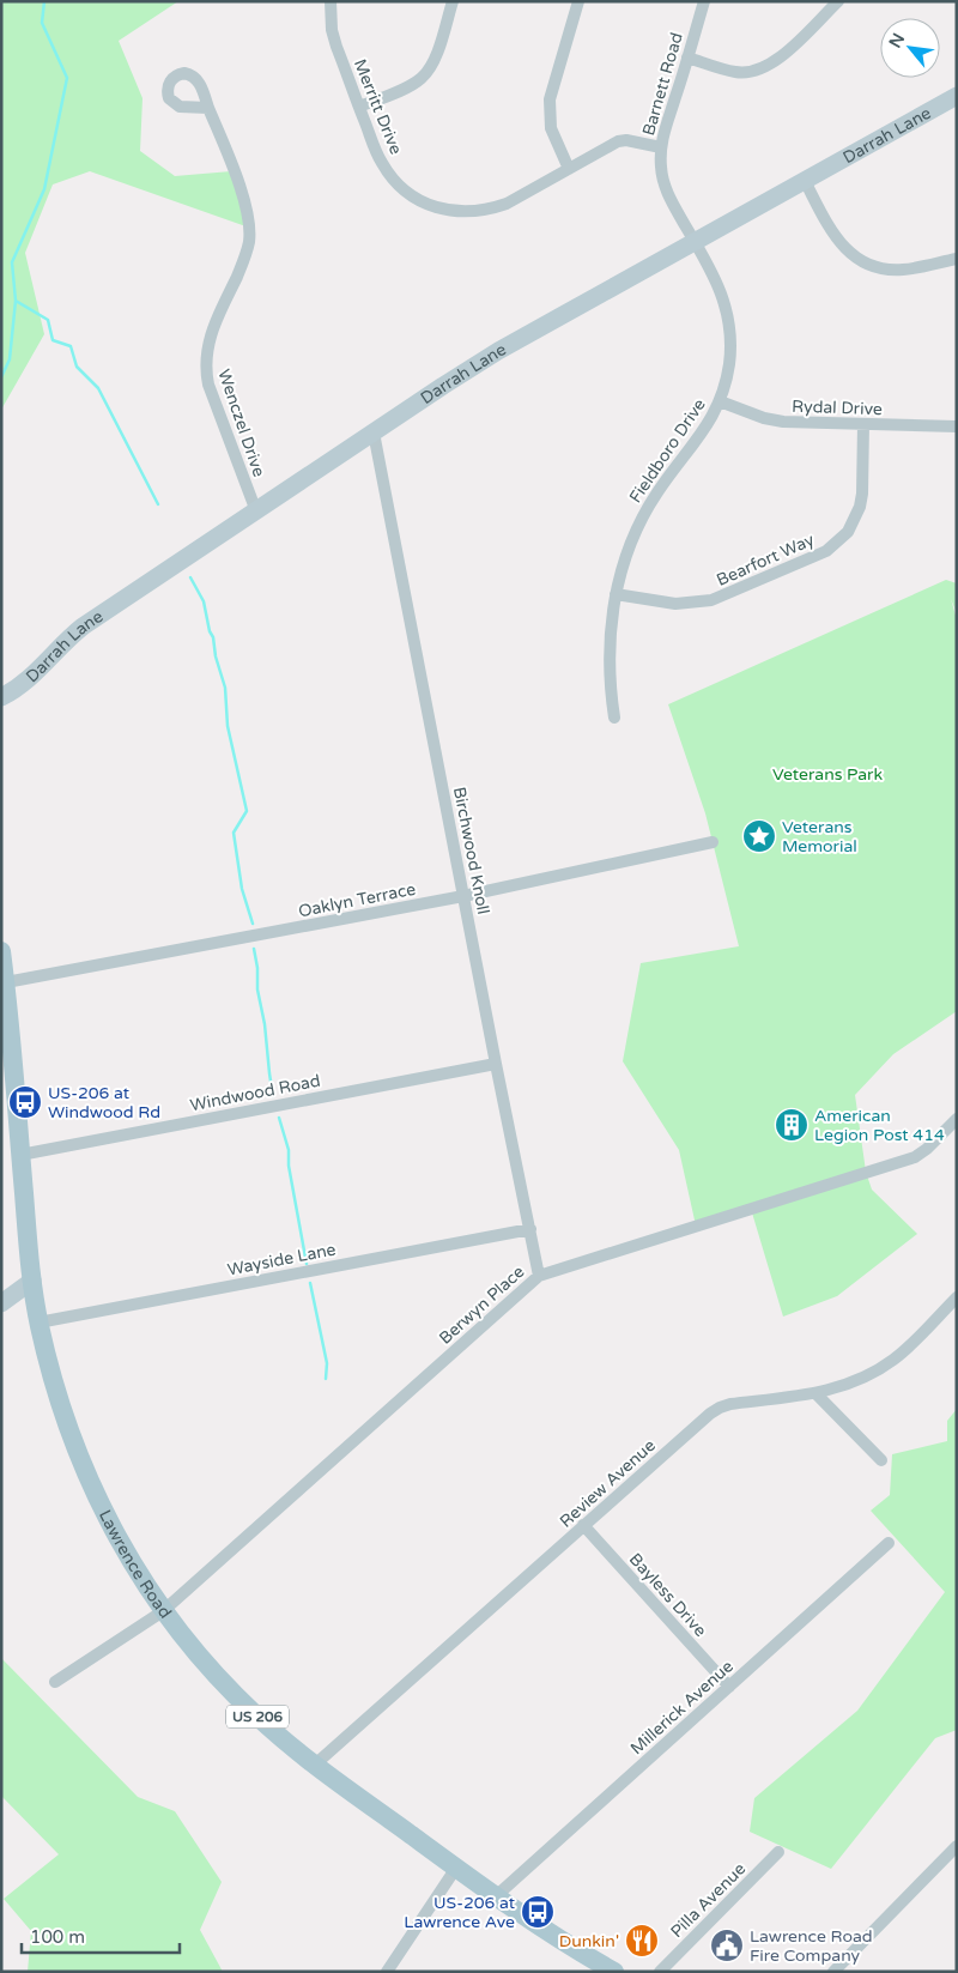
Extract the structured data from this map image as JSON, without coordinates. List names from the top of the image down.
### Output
{
  "streets": {
    "main road": ["Lawrence Road", "US 206"],
    "street": [
      "Barnett Road",
      "Merritt Drive",
      "Darrah Lane",
      "Rydal Drive",
      "Wenczel Drive",
      "Fieldboro Drive",
      "Bearfort Way",
      "Birchwood Knoll",
      "Oaklyn Terrace",
      "Windwood Road",
      "Wayside Lane",
      "Berwyn Place",
      "Review Avenue",
      "Bayless Drive",
      "Millerick Avenue",
      "Pilla Avenue"
    ]
  },
  "crossings": [
    ["Barnett Road", "Merritt Drive"],
    ["Barnett Road", "Darrah Lane"],
    ["Barnett Road", "Fieldboro Drive"],
    ["Darrah Lane", "Wenczel Drive"],
    ["Darrah Lane", "Fieldboro Drive"],
    ["Darrah Lane", "Birchwood Knoll"],
    ["Rydal Drive", "Fieldboro Drive"],
    ["Rydal Drive", "Bearfort Way"],
    ["Fieldboro Drive", "Bearfort Way"],
    ["Birchwood Knoll", "Oaklyn Terrace"],
    ["Birchwood Knoll", "Windwood Road"],
    ["Birchwood Knoll", "Wayside Lane"],
    ["Birchwood Knoll", "Berwyn Place"],
    ["Oaklyn Terrace", "Lawrence Road"],
    ["Windwood Road", "Lawrence Road"],
    ["Wayside Lane", "Lawrence Road"],
    ["Berwyn Place", "Lawrence Road"],
    ["Review Avenue", "Lawrence Road"],
    ["Review Avenue", "Bayless Drive"],
    ["Lawrence Road", "Millerick Avenue"],
    ["Bayless Drive", "Millerick Avenue"]
  ],
  "parks": ["Veterans Park"],
  "places": {
    "place": ["Veterans Memorial"],
    "bus stop": ["US-206 at Windwood Rd", "US-206 at Lawrence Ave"],
    "building": ["American Legion Post 414"],
    "restaurant": ["Dunkin'"],
    "public building": ["Lawrence Road Fire Company"]
  },
  "scale_bar": "100 m",
  "north": "top left"
}
